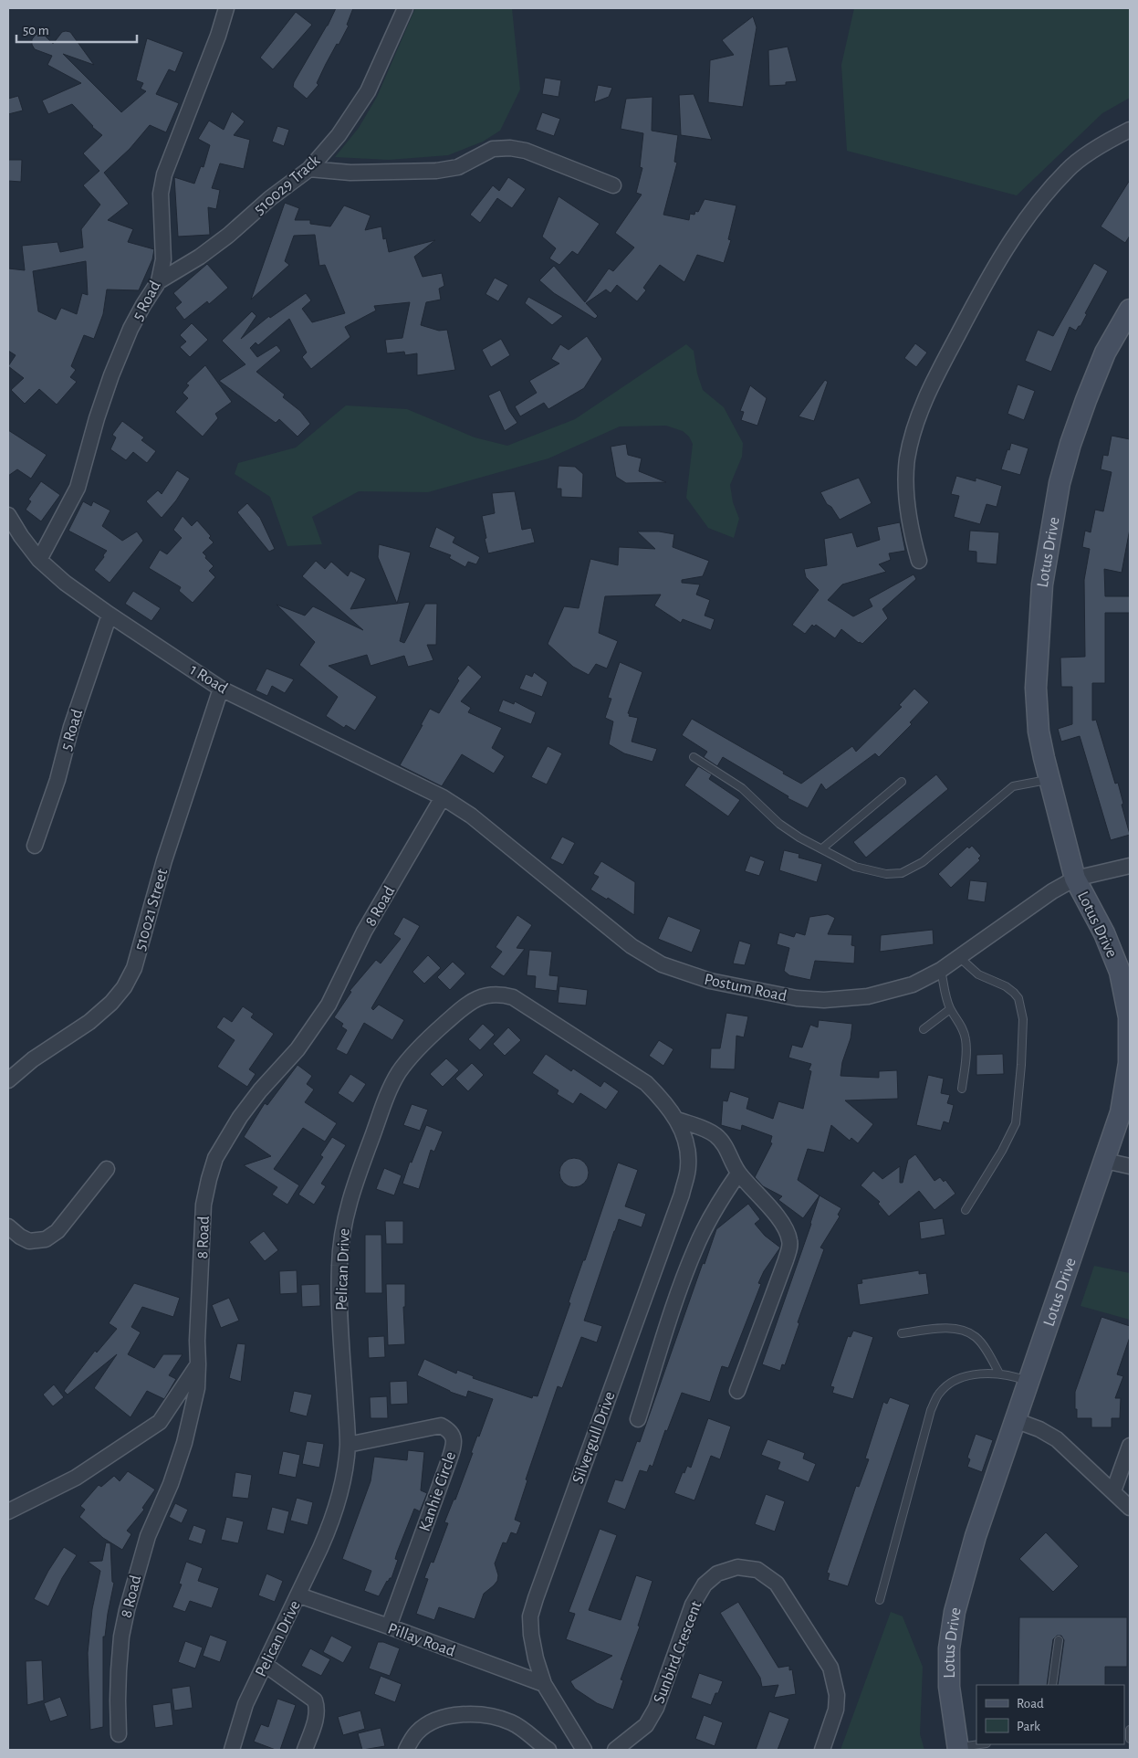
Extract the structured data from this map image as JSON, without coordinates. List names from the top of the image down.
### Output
{
  "streets": {
    "street": [
      "510029 Track",
      "5 Road",
      "Lotus Drive",
      "1 Road",
      "8 Road",
      "510021 Street",
      "Postum Road",
      "Pelican Drive",
      "Silvergull Drive",
      "Kanhie Circle",
      "Pillay Road",
      "Sunbird Crescent"
    ]
  },
  "crossings": [
    ["510029 Track", "5 Road"],
    ["5 Road", "1 Road"],
    ["Lotus Drive", "Postum Road"],
    ["1 Road", "8 Road"],
    ["1 Road", "510021 Street"],
    ["1 Road", "Postum Road"],
    ["8 Road", "Postum Road"],
    ["Pelican Drive", "Silvergull Drive"],
    ["Pelican Drive", "Kanhie Circle"],
    ["Pelican Drive", "Pillay Road"],
    ["Silvergull Drive", "Pillay Road"],
    ["Kanhie Circle", "Pillay Road"]
  ],
  "legend": ["Road", "Park"],
  "scale_bar": "50 m"
}
